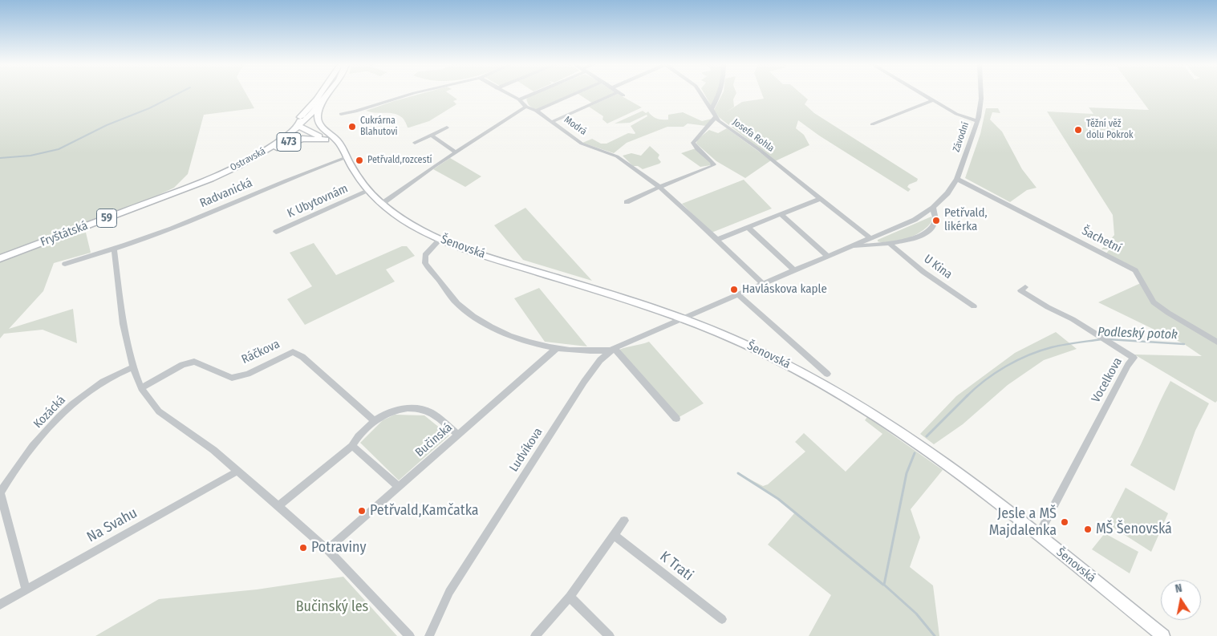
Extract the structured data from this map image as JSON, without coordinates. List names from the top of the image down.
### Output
{
  "streets": {
    "main road": [
      "473",
      "Ostravská",
      "59",
      "Fryštátská",
      "Šenovská"
    ],
    "street": [
      "Modrá",
      "Josefa Rohla",
      "Závodní",
      "Radvanická",
      "K Ubytovnám",
      "Šachetní",
      "U Kina",
      "Ráčkova",
      "Vocelkova",
      "Kozácká",
      "Bučinská",
      "Ludvíkova",
      "Na Svahu",
      "K Trati"
    ]
  },
  "crossings": [
    ["Modrá", "Závodní"],
    ["Josefa Rohla", "Závodní"],
    ["Závodní", "Šachetní"],
    ["Závodní", "Šenovská"],
    ["Závodní", "U Kina"],
    ["Závodní", "Ludvíkova"],
    ["473", "Ostravská"],
    ["473", "Šenovská"],
    ["Ostravská", "Fryštátská"],
    ["Radvanická", "Šenovská"],
    ["K Ubytovnám", "Šenovská"],
    ["Šenovská", "Vocelkova"],
    ["Šenovská", "Ludvíkova"],
    ["Kozácká", "Na Svahu"]
  ],
  "water": ["Podleský potok"],
  "parks": ["Bučinský les"],
  "places": [
    "Cukrárna Blahutovi",
    "Těžní věž dolu Pokrok",
    "Petřvald,rozcestí",
    "Petřvald, likérka",
    "Havláskova kaple",
    "Petřvald,Kamčatka",
    "Jesle a MŠ Majdalenka",
    "MŠ Šenovská",
    "Potraviny"
  ],
  "north": "top"
}
